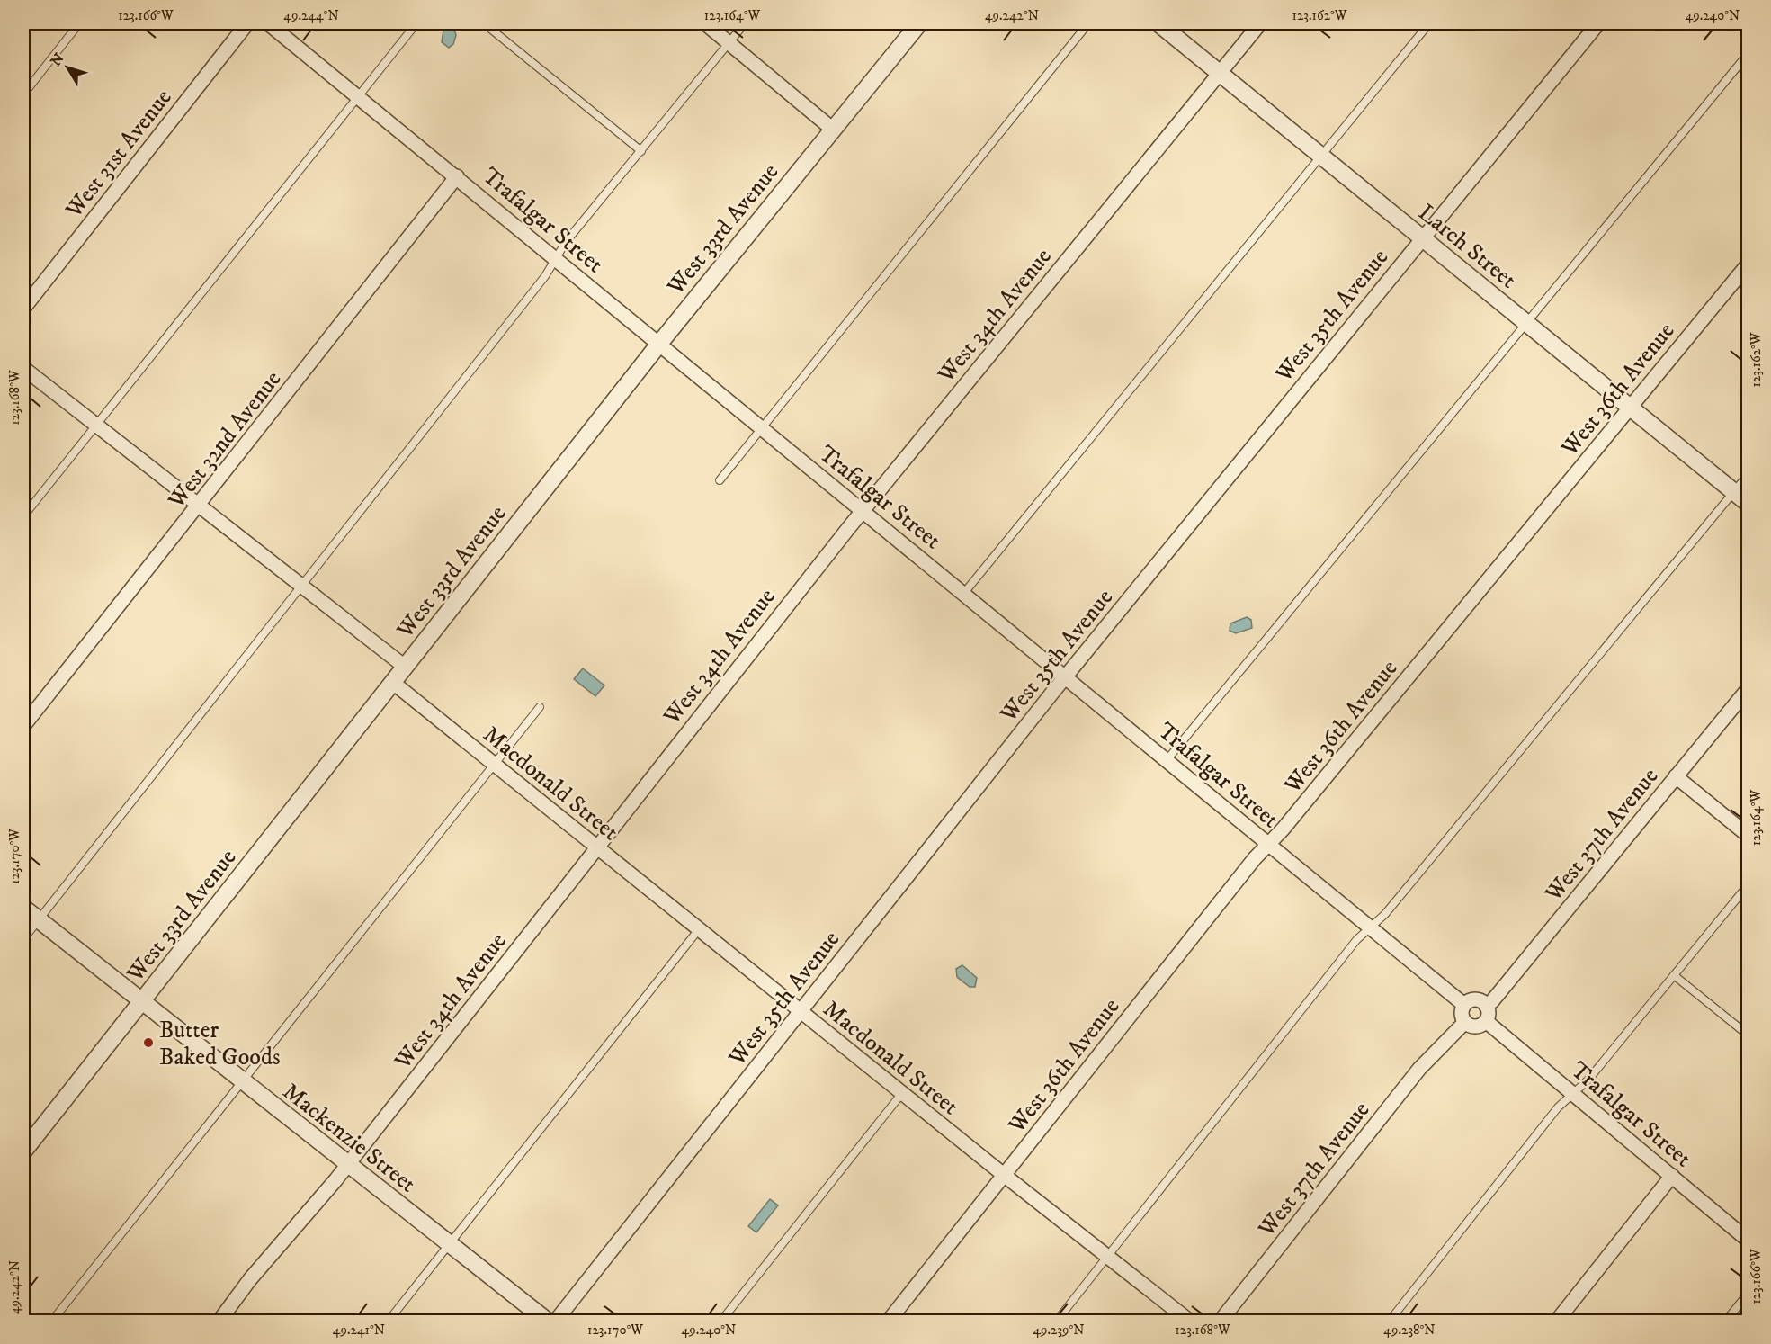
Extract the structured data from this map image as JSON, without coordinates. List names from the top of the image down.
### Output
{
  "streets": {
    "street": [
      "West 31st Avenue",
      "Trafalgar Street",
      "West 33rd Avenue",
      "Larch Street",
      "West 34th Avenue",
      "West 35th Avenue",
      "West 36th Avenue",
      "West 32nd Avenue",
      "Macdonald Street",
      "West 37th Avenue",
      "Mackenzie Street"
    ]
  },
  "crossings": [
    ["Trafalgar Street", "West 33rd Avenue"],
    ["Trafalgar Street", "West 34th Avenue"],
    ["Trafalgar Street", "West 35th Avenue"],
    ["Trafalgar Street", "West 36th Avenue"],
    ["Trafalgar Street", "West 32nd Avenue"],
    ["Trafalgar Street", "West 37th Avenue"],
    ["West 33rd Avenue", "Macdonald Street"],
    ["West 33rd Avenue", "Mackenzie Street"],
    ["Larch Street", "West 34th Avenue"],
    ["Larch Street", "West 35th Avenue"],
    ["Larch Street", "West 36th Avenue"],
    ["West 34th Avenue", "Macdonald Street"],
    ["West 34th Avenue", "Mackenzie Street"],
    ["West 35th Avenue", "Macdonald Street"],
    ["West 36th Avenue", "Macdonald Street"]
  ],
  "places": ["Butter Baked Goods"],
  "north": "top left",
  "coordinates": [
    "123.166°W",
    "49.244°N",
    "123.164°W",
    "49.242°N",
    "123.162°W",
    "49.240°N",
    "123.168°W",
    "123.170°W",
    "49.241°N",
    "49.239°N",
    "49.238°N"
  ]
}
